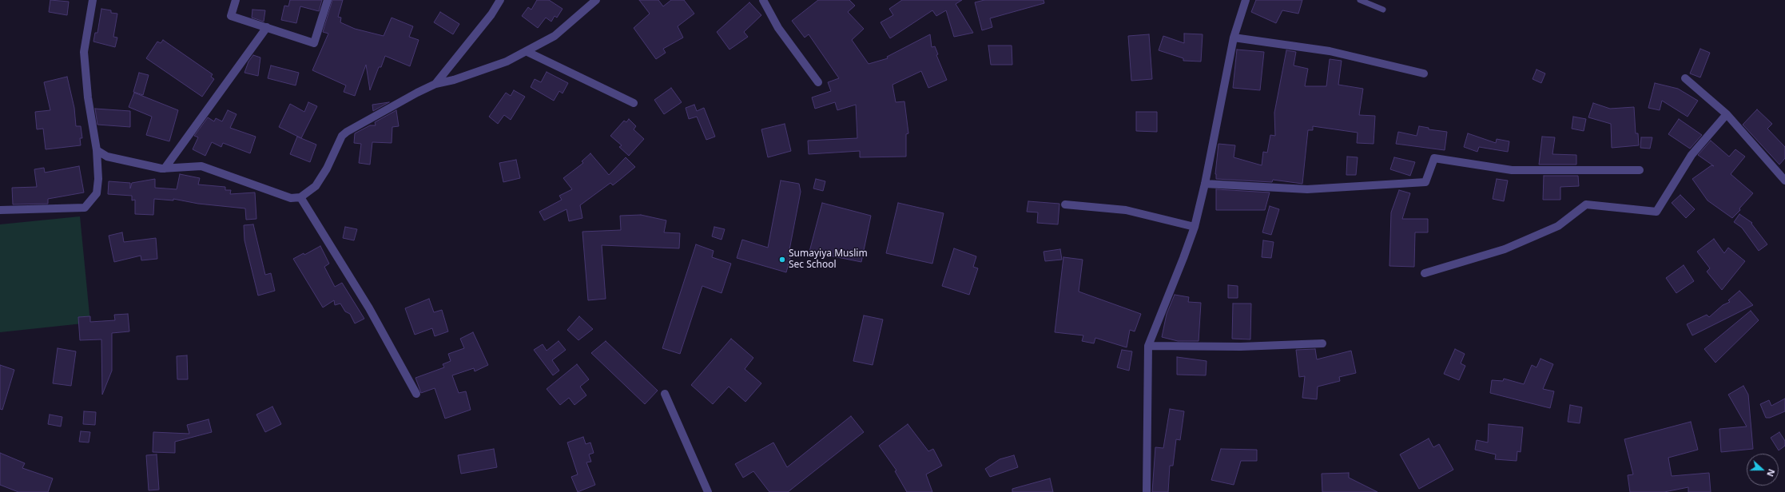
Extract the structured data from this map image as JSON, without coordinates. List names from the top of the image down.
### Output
{
  "places": ["Sumayiya Muslim Sec School"],
  "north": "right"
}
